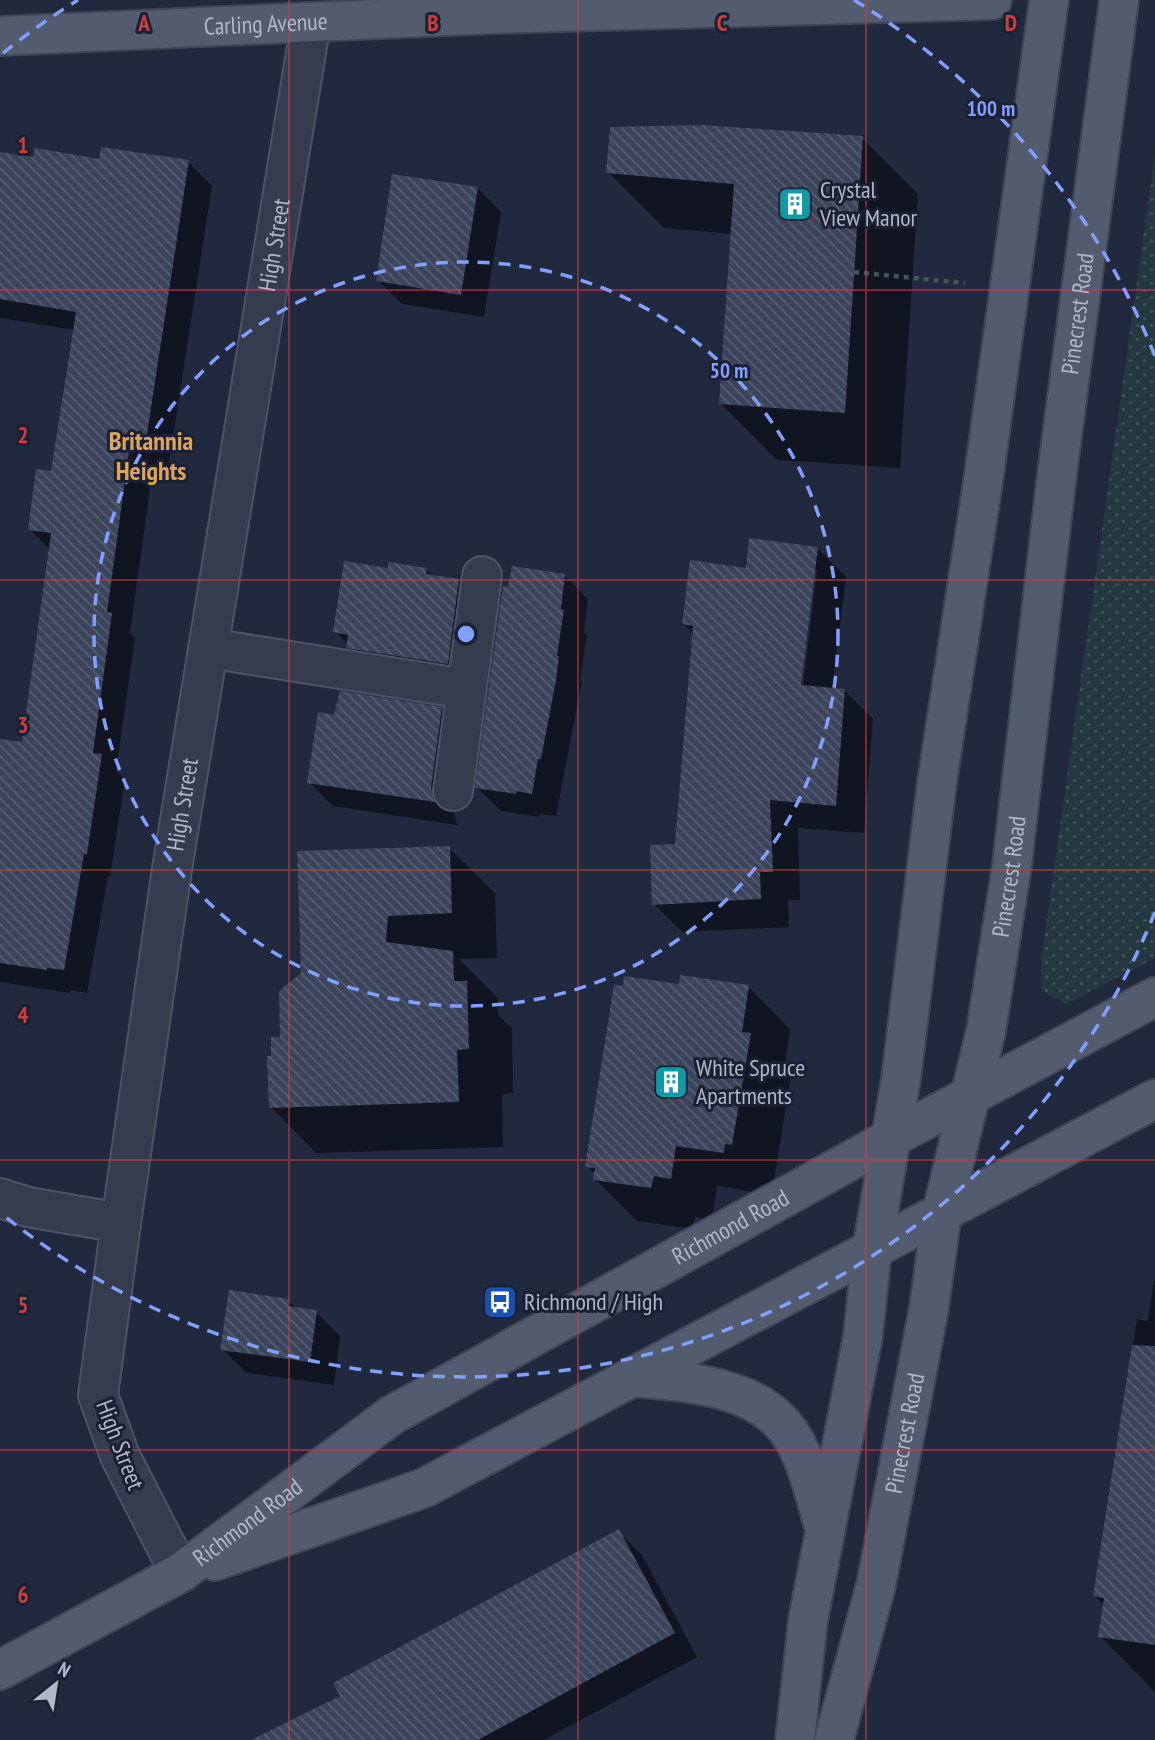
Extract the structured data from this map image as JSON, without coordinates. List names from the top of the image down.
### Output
{
  "streets": {
    "main road": ["Carling Avenue", "Pinecrest Road", "Richmond Road"],
    "street": ["High Street"]
  },
  "crossings": [
    ["Carling Avenue", "High Street"],
    ["High Street", "Richmond Road"],
    ["Pinecrest Road", "Richmond Road"]
  ],
  "districts": ["Britannia Heights"],
  "places": {
    "building": ["Crystal View Manor", "White Spruce Apartments"],
    "bus stop": ["Richmond / High"]
  },
  "north": "top right",
  "grid": {
    "columns": [
      "A",
      "B",
      "C",
      "D"
    ],
    "rows": [
      "1",
      "2",
      "3",
      "4",
      "5",
      "6"
    ]
  },
  "rings": ["100 m", "50 m"]
}
